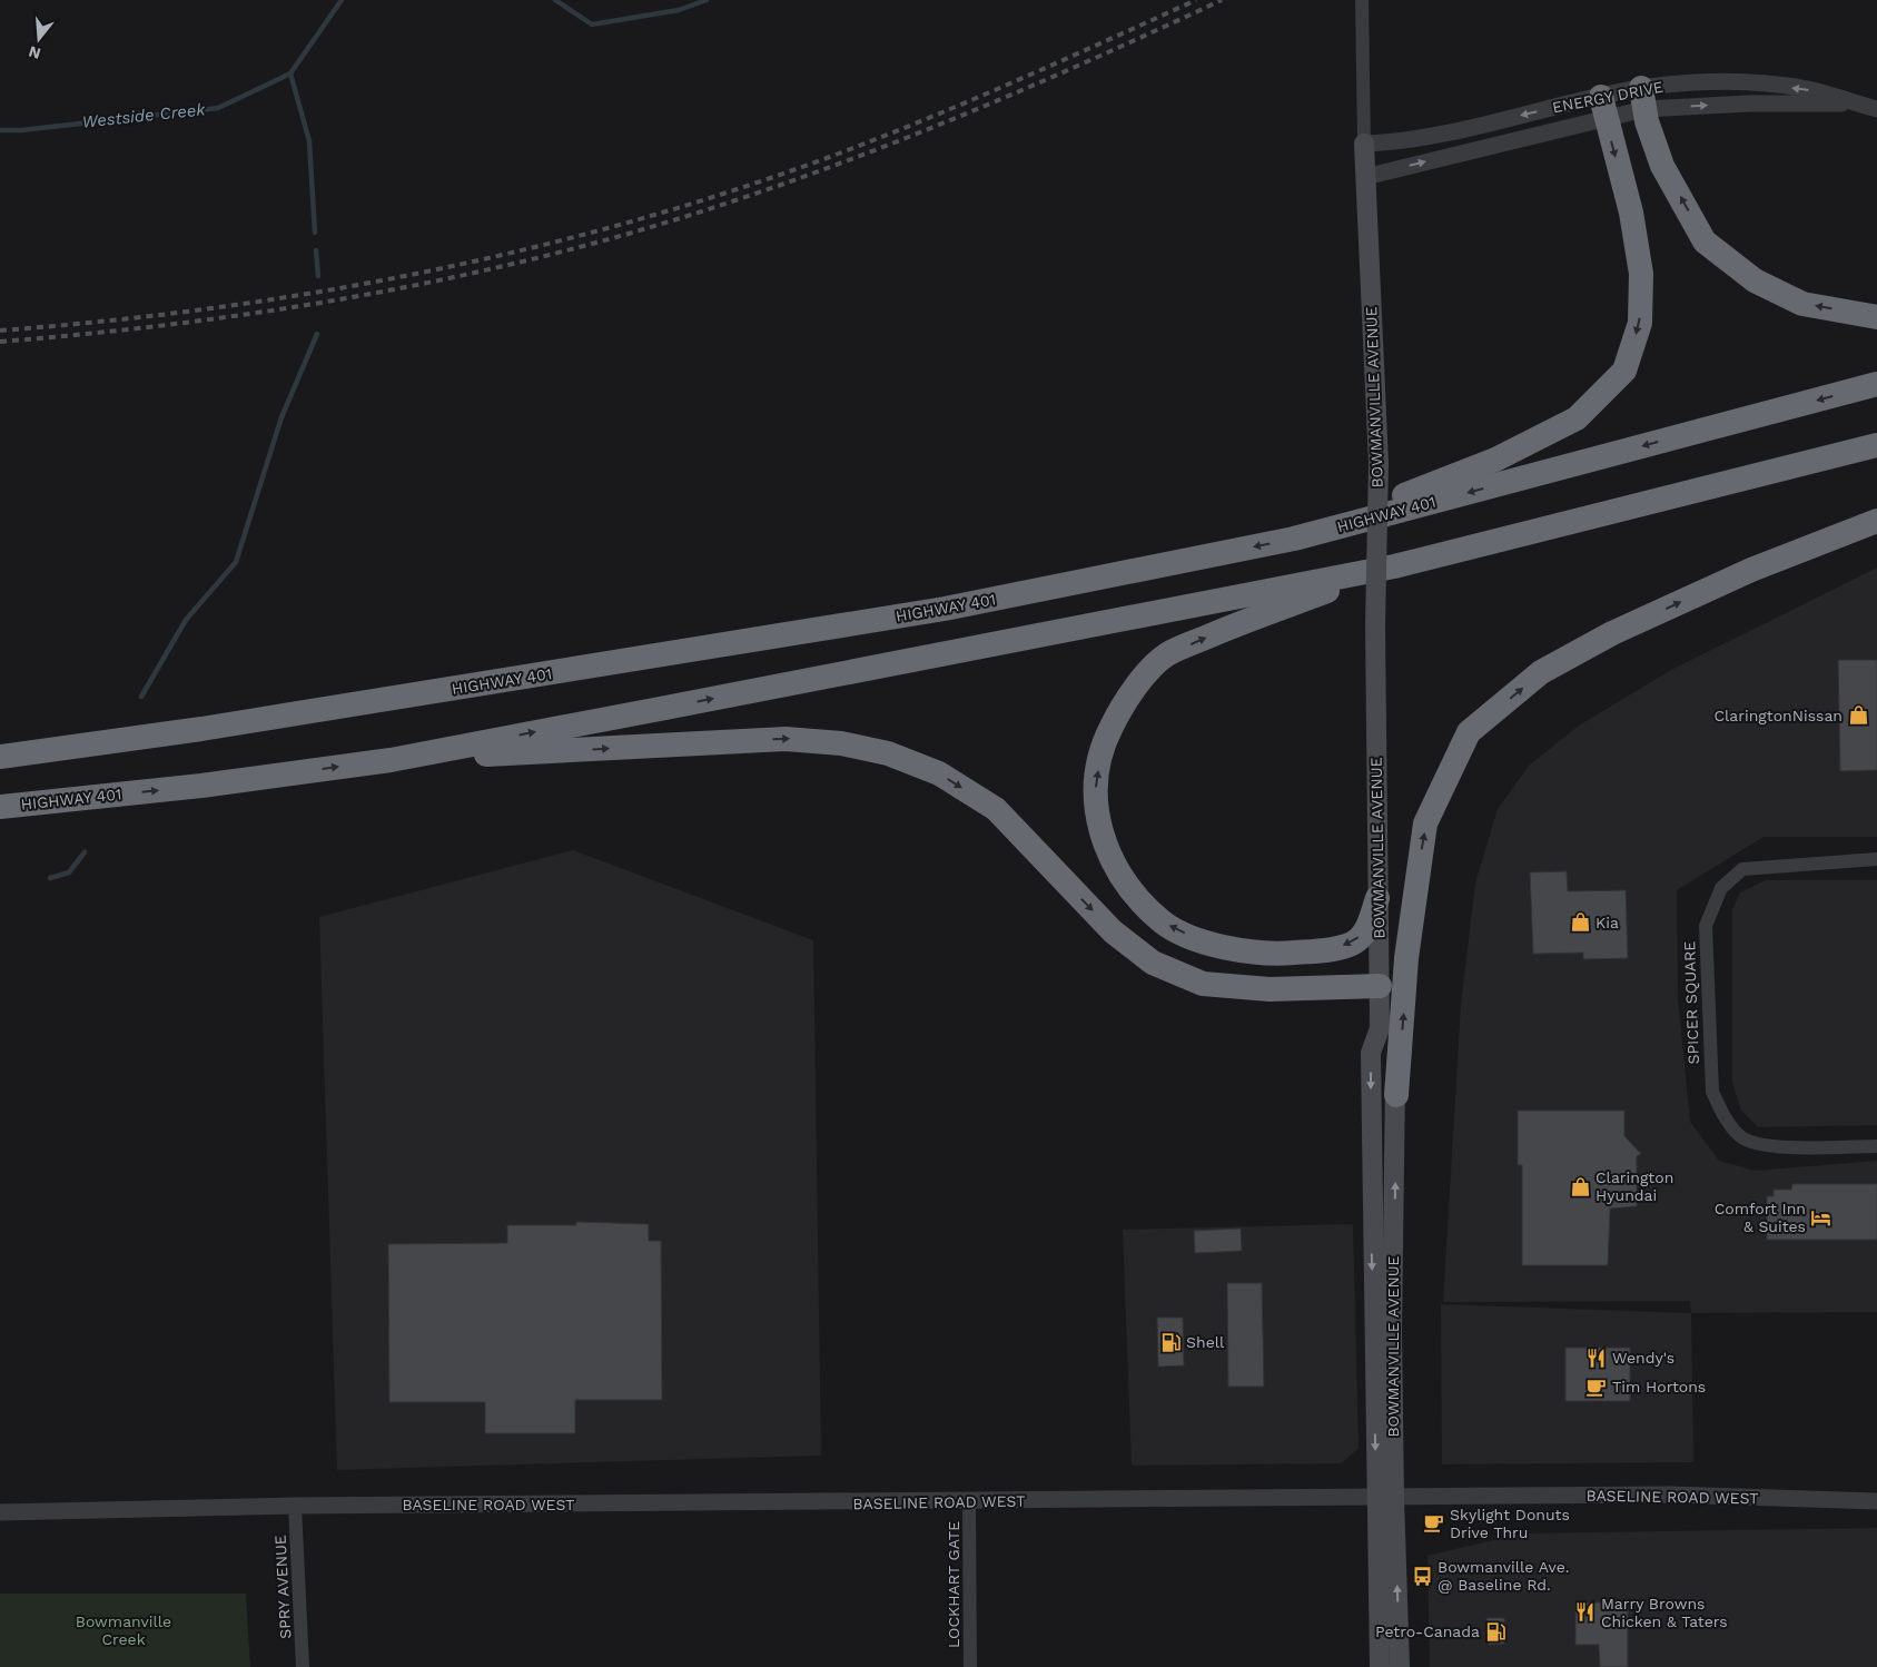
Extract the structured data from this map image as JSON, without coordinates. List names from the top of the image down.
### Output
{
  "streets": {
    "highway": ["HIGHWAY 401"],
    "main road": ["BOWMANVILLE AVENUE"],
    "street": [
      "ENERGY DRIVE",
      "SPICER SQUARE",
      "BASELINE ROAD WEST",
      "LOCKHART GATE",
      "SPRY AVENUE"
    ]
  },
  "crossings": [
    ["ENERGY DRIVE", "BOWMANVILLE AVENUE"],
    ["BOWMANVILLE AVENUE", "BASELINE ROAD WEST"],
    ["BASELINE ROAD WEST", "LOCKHART GATE"],
    ["BASELINE ROAD WEST", "SPRY AVENUE"]
  ],
  "water": ["Westside Creek"],
  "parks": ["Bowmanville Creek"],
  "places": {
    "shop": ["ClaringtonNissan", "Kia", "Clarington Hyundai"],
    "hotel": ["Comfort Inn & Suites"],
    "fuel station": ["Shell", "Petro-Canada"],
    "restaurant": ["Wendy's", "Marry Browns Chicken & Taters"],
    "cafe": ["Tim Hortons", "Skylight Donuts Drive Thru"],
    "bus stop": ["Bowmanville Ave. @ Baseline Rd."]
  },
  "north": "bottom"
}
